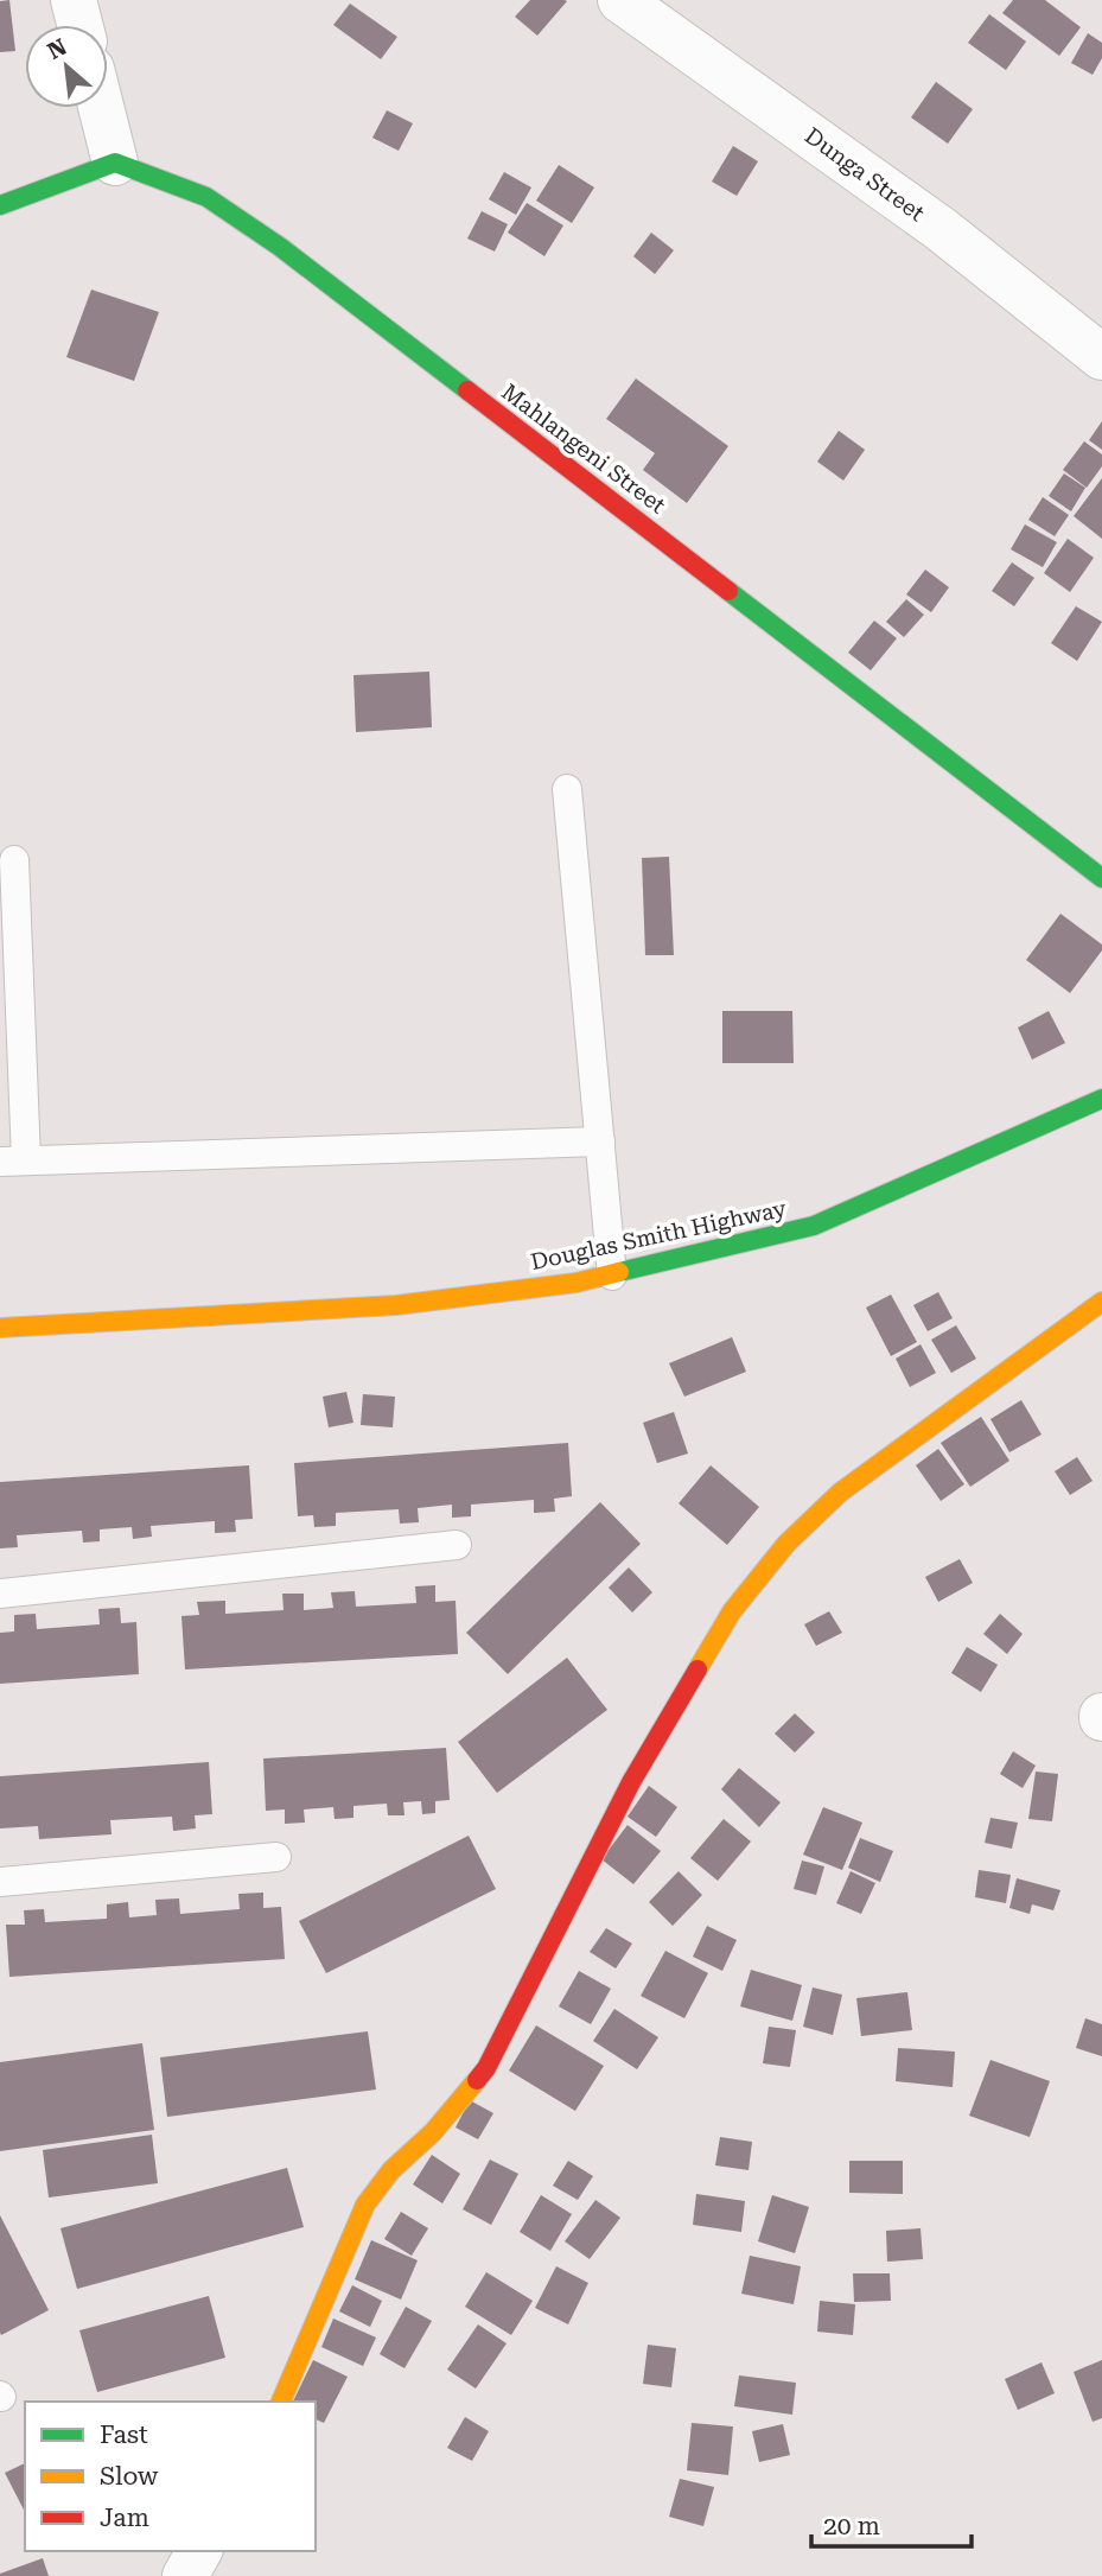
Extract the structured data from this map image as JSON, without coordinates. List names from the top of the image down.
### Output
{
  "streets": {
    "street": ["Dunga Street", "Mahlangeni Street", "Douglas Smith Highway"]
  },
  "legend": ["Fast", "Slow", "Jam"],
  "scale_bar": "20 m",
  "north": "top left"
}
